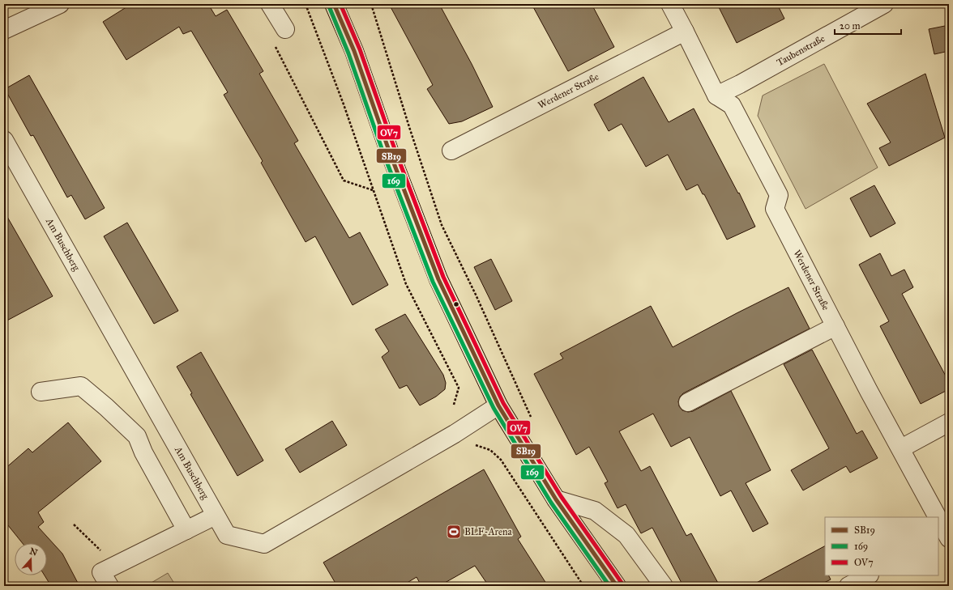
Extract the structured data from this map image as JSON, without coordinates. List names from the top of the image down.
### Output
{
  "streets": {
    "street": ["Taubenstraße", "Werdener Straße", "Am Buschberg"]
  },
  "crossings": [
    ["Taubenstraße", "Werdener Straße"]
  ],
  "places": {
    "sports": ["BLF-Arena"]
  },
  "lines": ["transit line SB19", "transit line OV7", "transit line 169"],
  "legend": ["SB19", "169", "OV7"],
  "scale_bar": "20 m",
  "north": "top"
}
